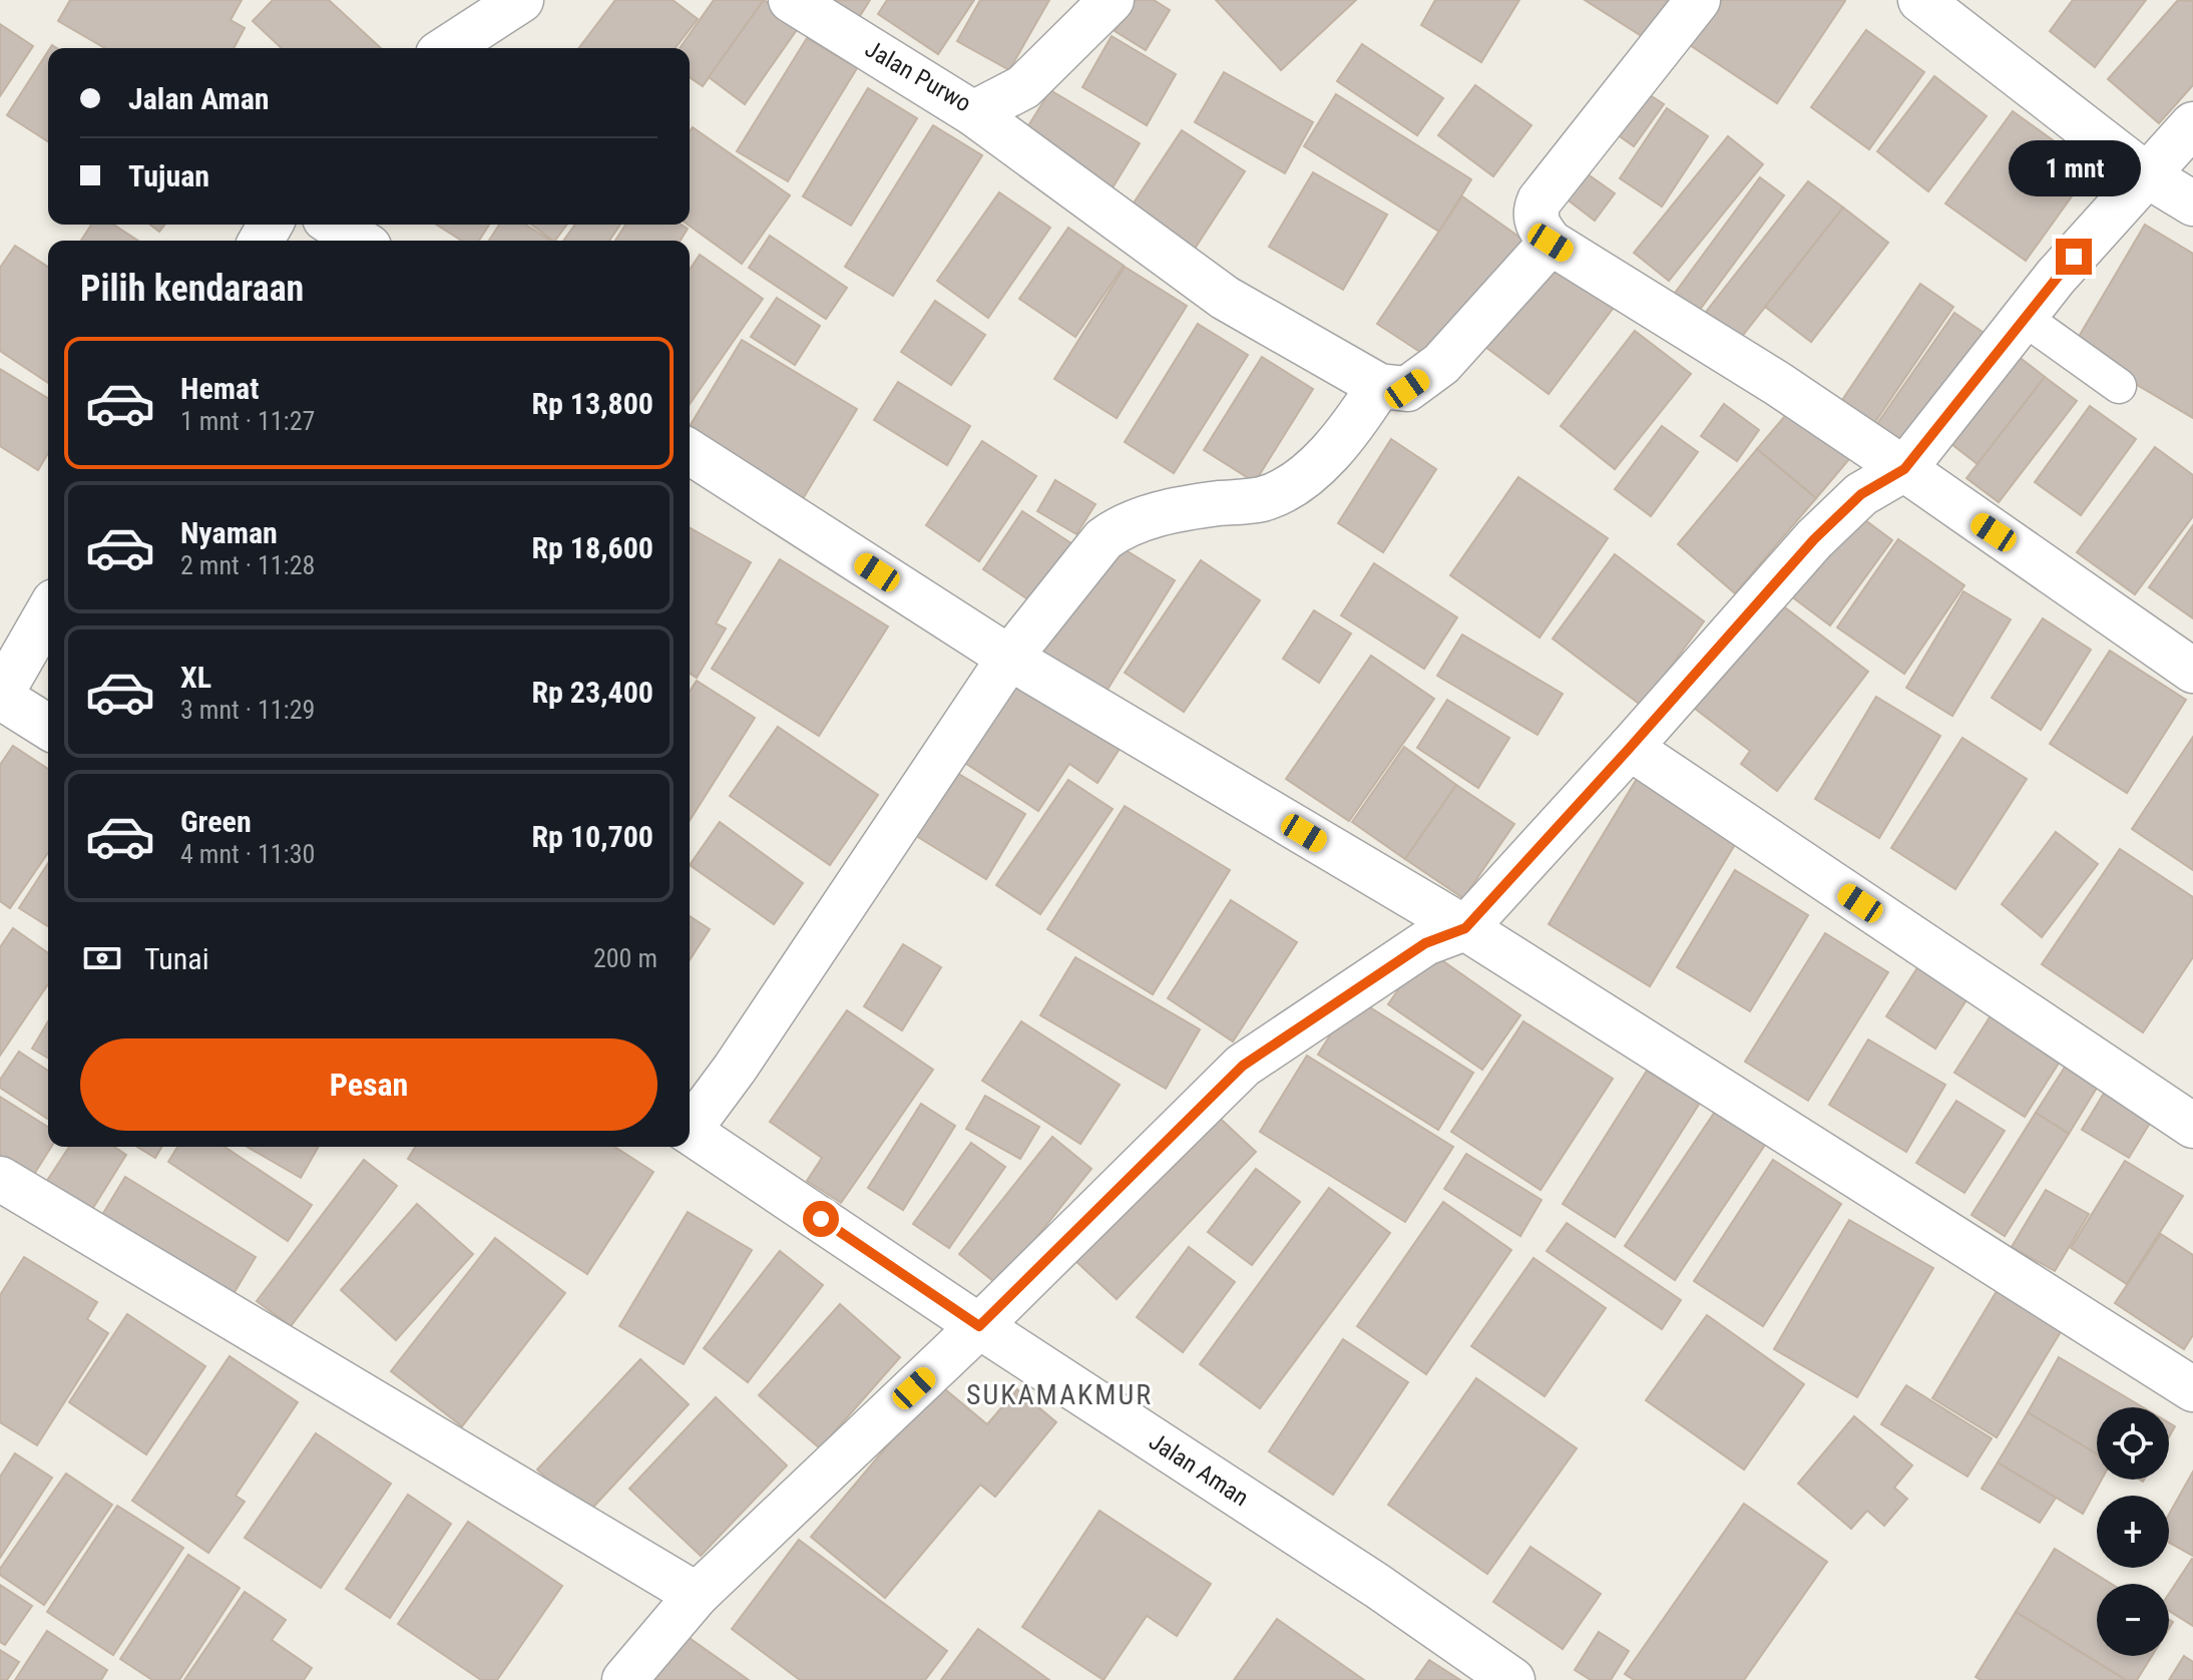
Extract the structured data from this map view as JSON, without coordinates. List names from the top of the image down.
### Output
{
  "streets": {
    "street": ["Jalan Purwo", "Jalan Aman"]
  },
  "districts": ["SUKAMAKMUR"],
  "page": {
    "banner": ["Jalan Aman", "Tujuan"],
    "bubble": "1 mnt",
    "heading": "Pilih kendaraan",
    "list": [
      {
        "name": "Hemat",
        "note": "1 mnt · 11:27",
        "value": "Rp 13,800"
      },
      {
        "name": "Nyaman",
        "note": "2 mnt · 11:28",
        "value": "Rp 18,600"
      },
      {
        "name": "XL",
        "note": "3 mnt · 11:29",
        "value": "Rp 23,400"
      },
      {
        "name": "Green",
        "note": "4 mnt · 11:30",
        "value": "Rp 10,700"
      }
    ],
    "pay": ["Tunai", "200 m"],
    "buttons": "Pesan",
    "map_buttons": ["+", "−"]
  }
}
